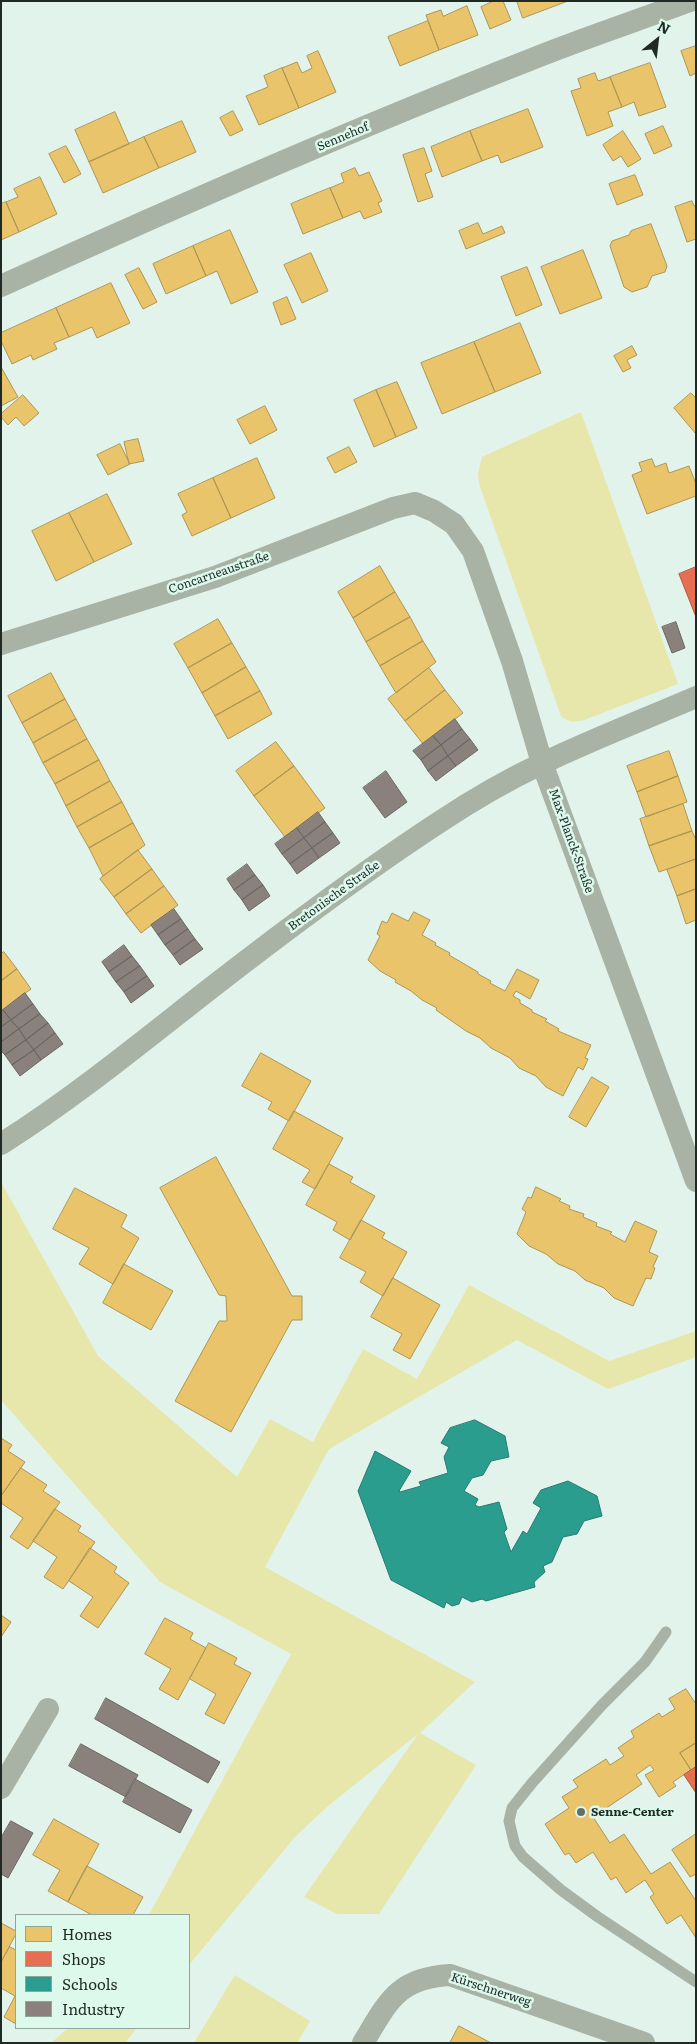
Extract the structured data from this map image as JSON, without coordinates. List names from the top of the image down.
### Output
{
  "streets": {
    "street": [
      "Sennehof",
      "Concarneaustraße",
      "Max-Planck-Straße",
      "Bretonische Straße",
      "Kürschnerweg"
    ]
  },
  "crossings": [
    ["Concarneaustraße", "Max-Planck-Straße"],
    ["Max-Planck-Straße", "Bretonische Straße"]
  ],
  "places": ["Senne-Center"],
  "legend": [
    "Homes",
    "Shops",
    "Schools",
    "Industry"
  ],
  "north": "top right"
}
